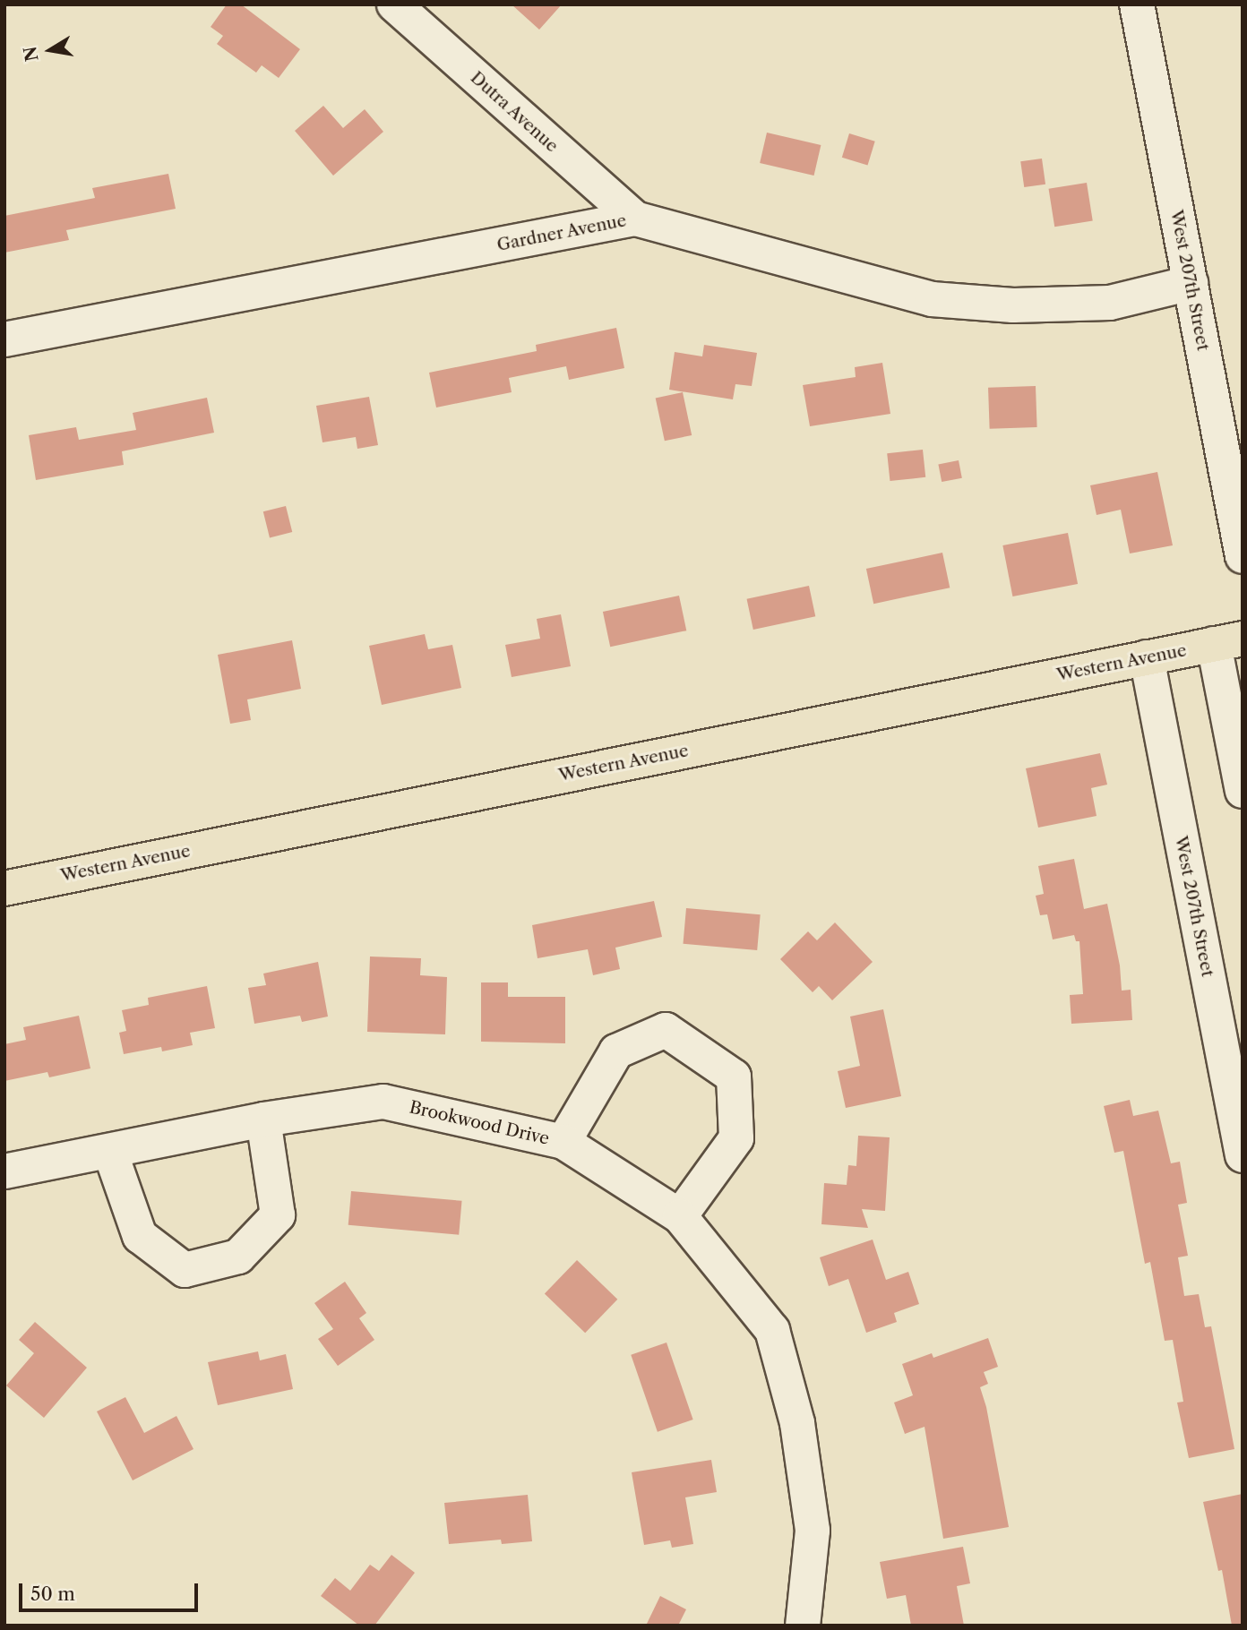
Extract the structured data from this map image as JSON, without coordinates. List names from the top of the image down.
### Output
{
  "streets": {
    "main road": ["Western Avenue"],
    "street": [
      "Dutra Avenue",
      "Gardner Avenue",
      "West 207th Street",
      "Brookwood Drive"
    ]
  },
  "crossings": [
    ["Dutra Avenue", "Gardner Avenue"],
    ["Gardner Avenue", "West 207th Street"],
    ["West 207th Street", "Western Avenue"]
  ],
  "scale_bar": "50 m",
  "north": "left"
}
